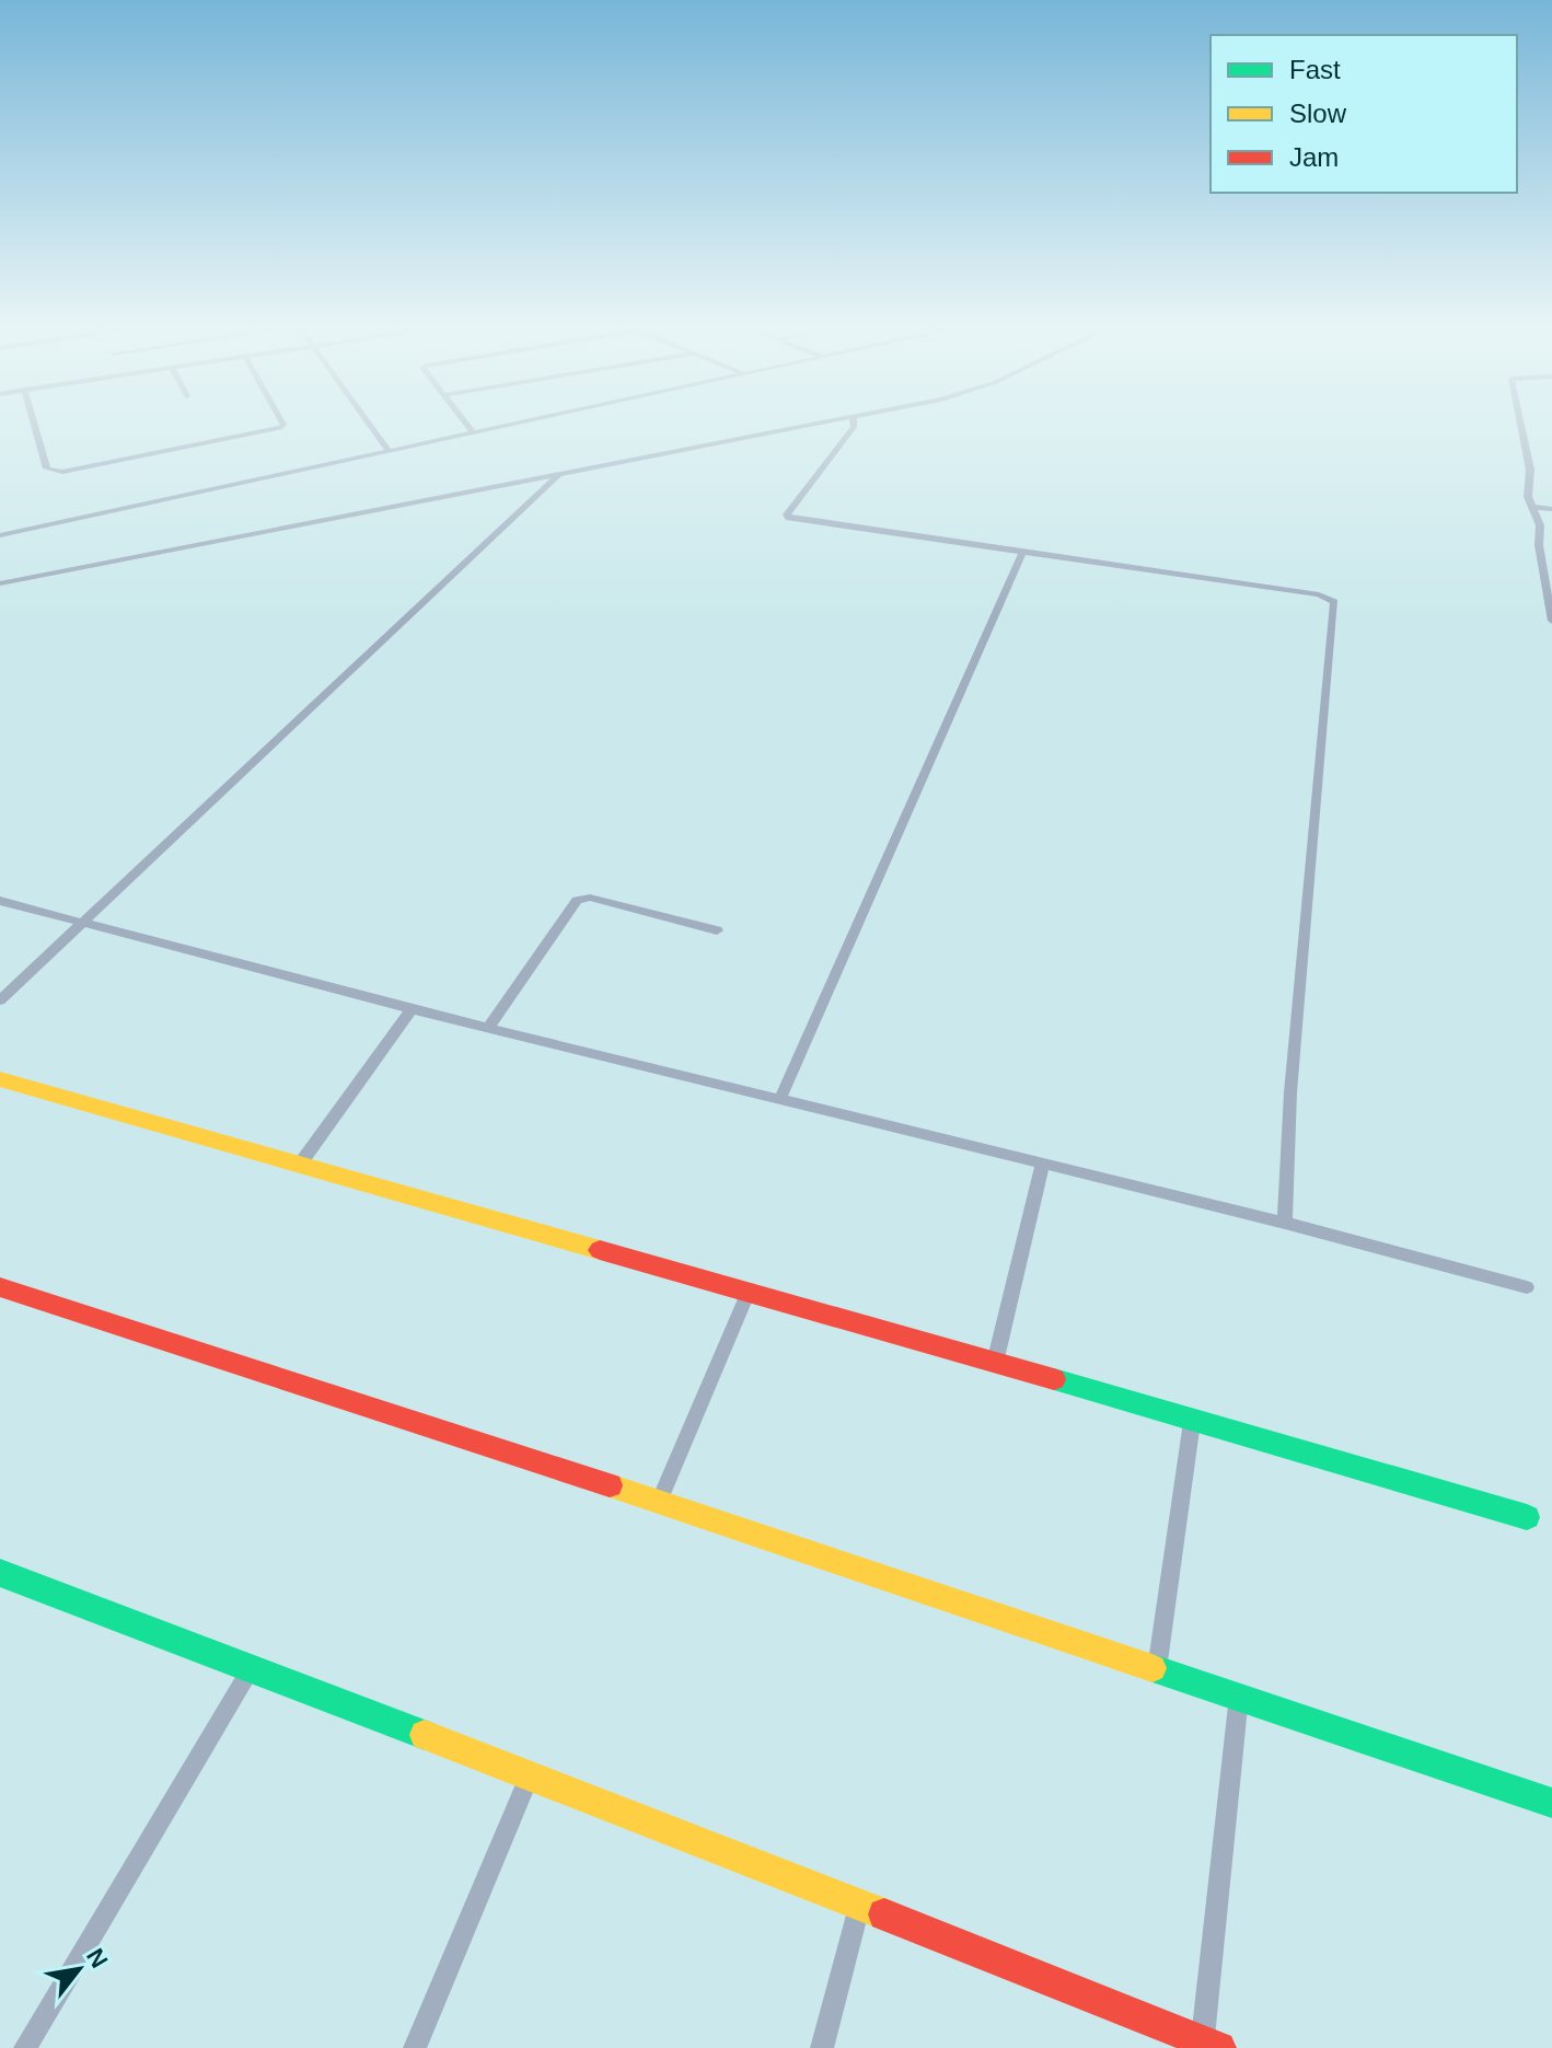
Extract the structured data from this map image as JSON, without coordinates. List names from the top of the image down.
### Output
{
  "legend": ["Fast", "Slow", "Jam"],
  "north": "top right"
}
